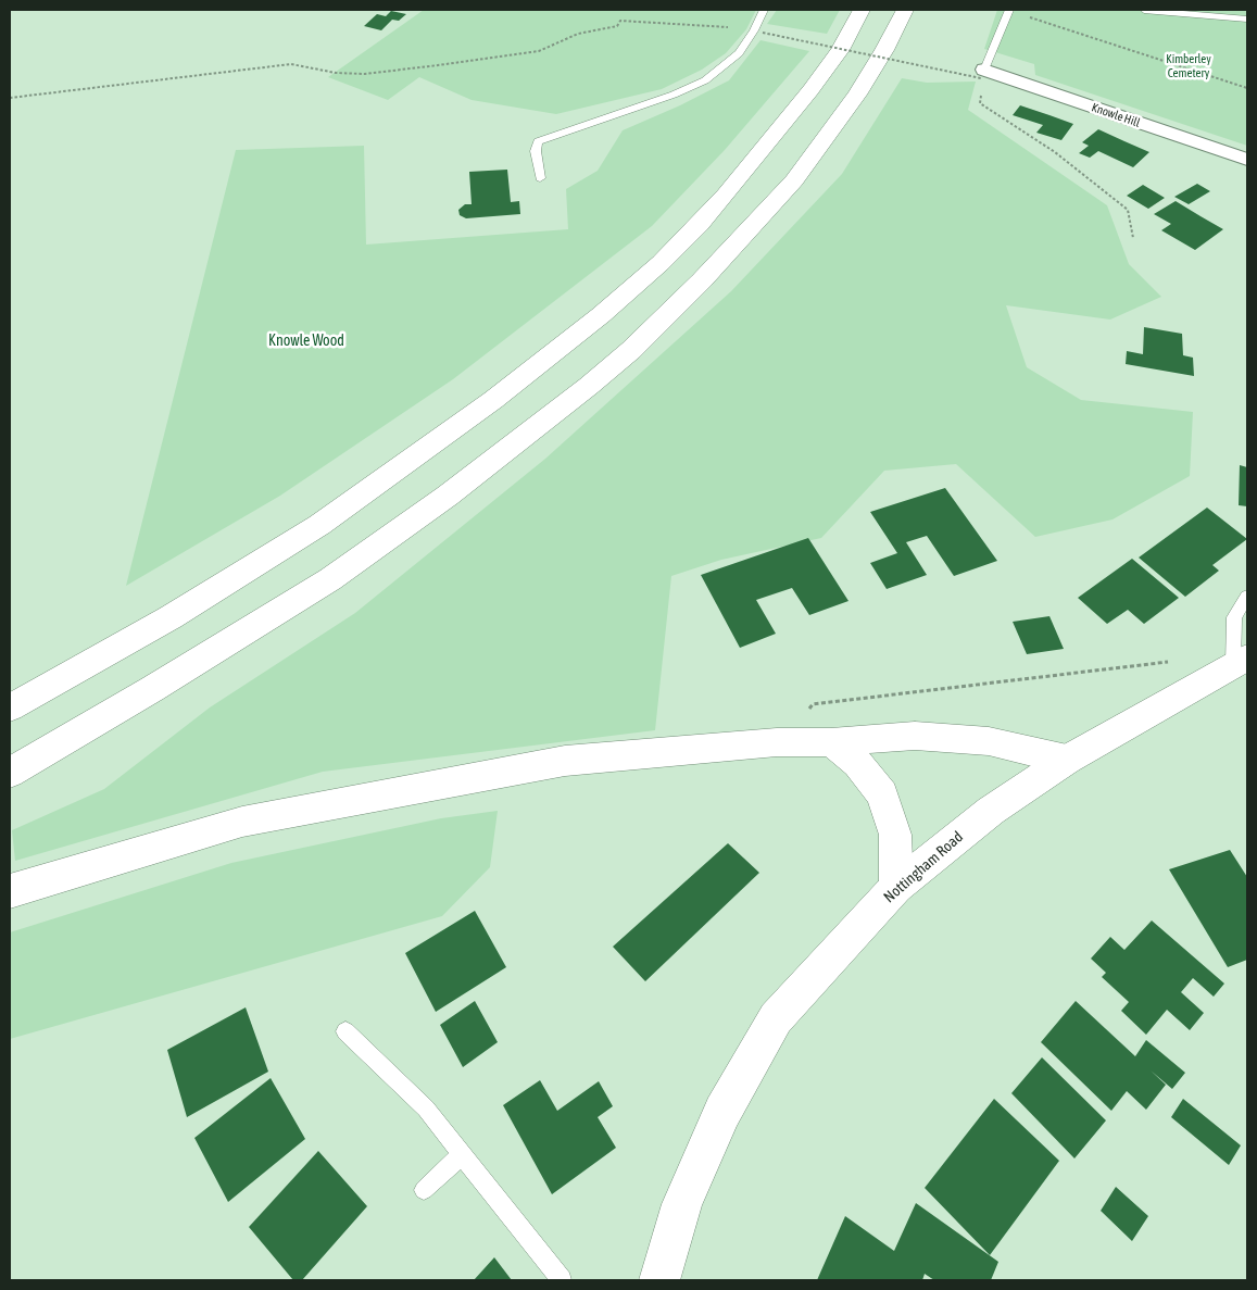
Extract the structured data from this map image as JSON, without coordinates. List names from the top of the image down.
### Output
{
  "streets": {
    "main road": ["Nottingham Road"],
    "street": ["Knowle Hill"]
  },
  "parks": ["Kimberley Cemetery", "Knowle Wood"]
}
